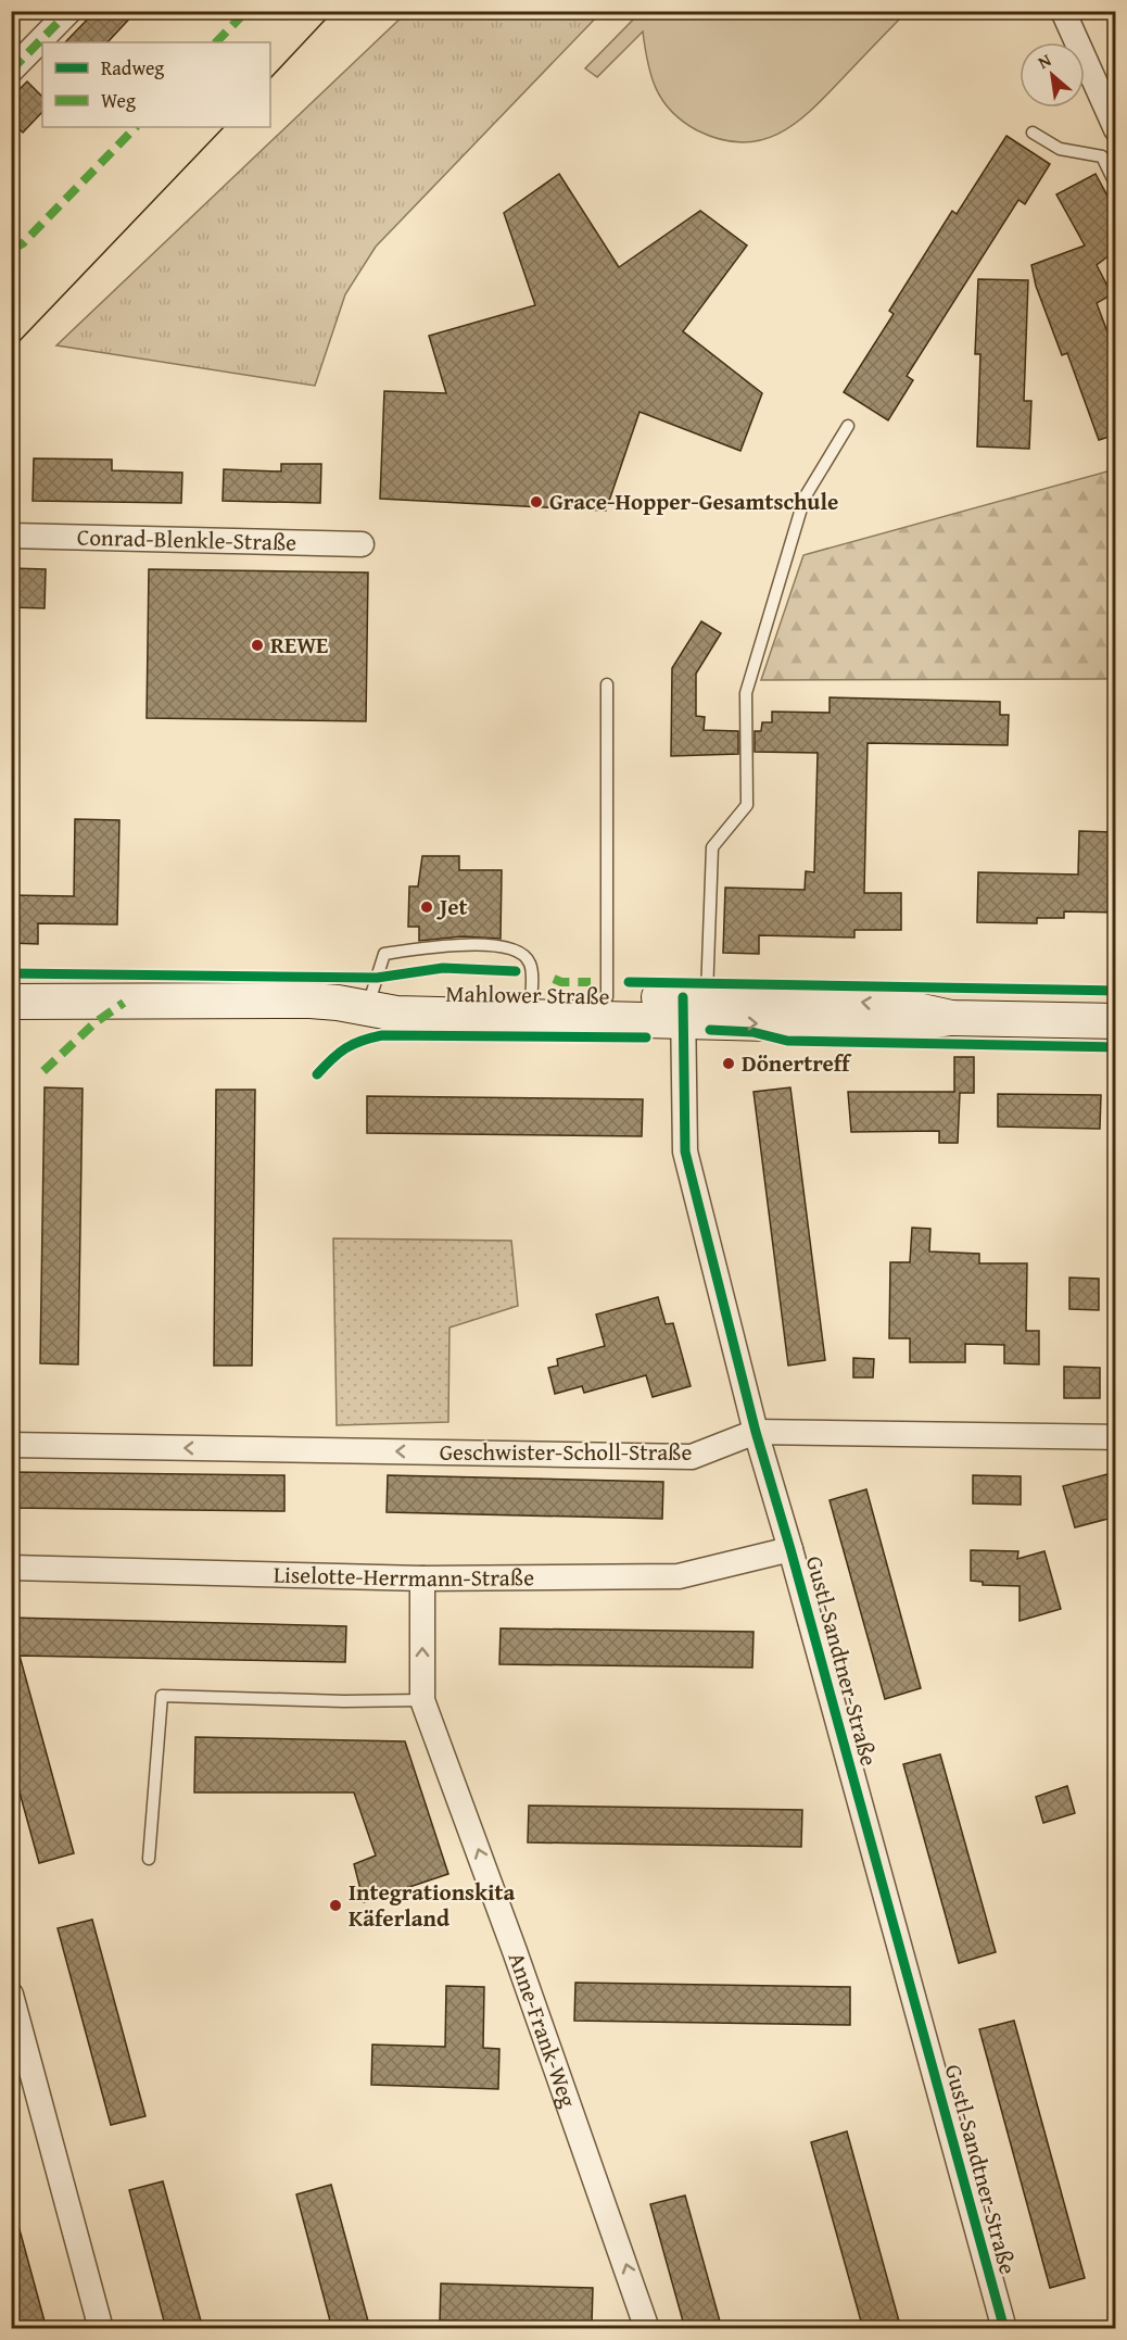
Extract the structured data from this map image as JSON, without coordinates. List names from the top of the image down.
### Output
{
  "streets": {
    "main road": ["Mahlower Straße"],
    "street": [
      "Conrad-Blenkle-Straße",
      "Geschwister-Scholl-Straße",
      "Liselotte-Herrmann-Straße",
      "Gustl-Sandtner-Straße",
      "Anne-Frank-Weg"
    ]
  },
  "crossings": [
    ["Mahlower Straße", "Gustl-Sandtner-Straße"],
    ["Geschwister-Scholl-Straße", "Gustl-Sandtner-Straße"],
    ["Liselotte-Herrmann-Straße", "Gustl-Sandtner-Straße"],
    ["Liselotte-Herrmann-Straße", "Anne-Frank-Weg"]
  ],
  "one_way": ["Geschwister-Scholl-Straße", "Anne-Frank-Weg"],
  "places": [
    "Grace-Hopper-Gesamtschule",
    "REWE",
    "Jet",
    "Dönertreff",
    "Integrationskita Käferland"
  ],
  "legend": ["Radweg", "Weg"],
  "north": "top left"
}
